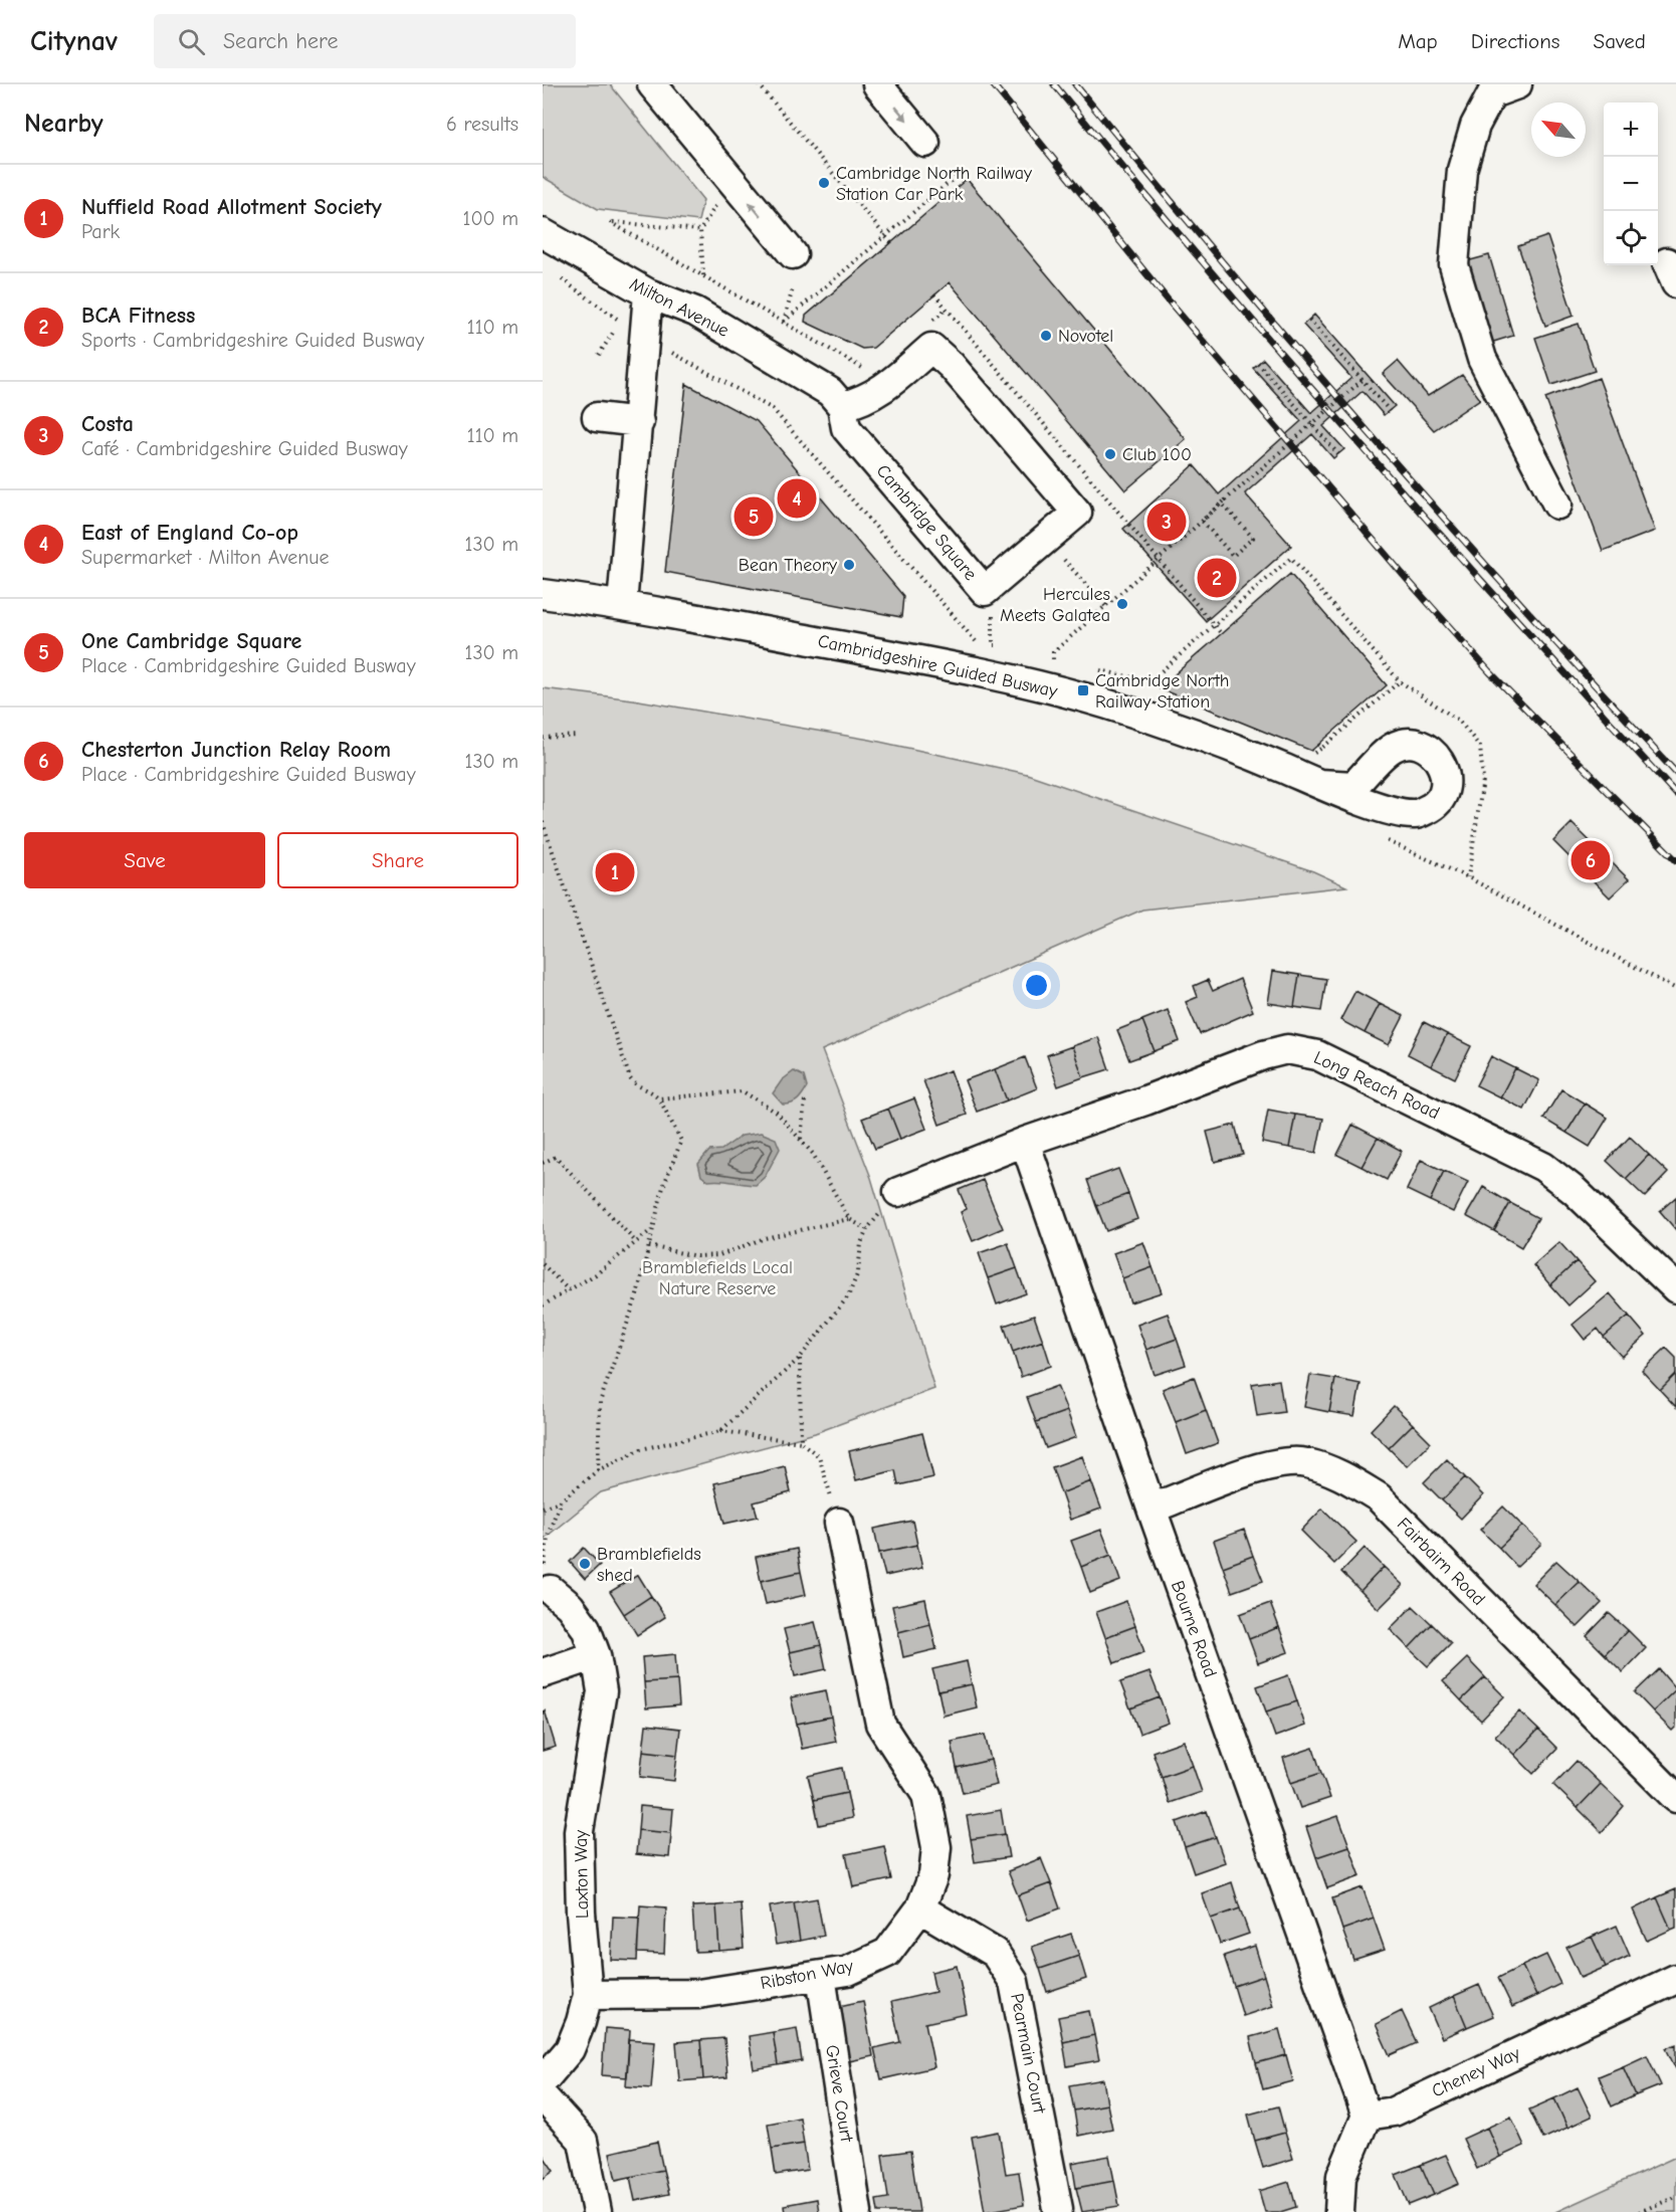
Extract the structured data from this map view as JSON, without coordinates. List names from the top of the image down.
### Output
{
  "streets": {
    "street": [
      "Milton Avenue",
      "Cambridge Square",
      "Cambridgeshire Guided Busway",
      "Long Reach Road",
      "Fairbairn Road",
      "Bourne Road",
      "Laxton Way",
      "Ribston Way",
      "Pearmain Court",
      "Cheney Way",
      "Grieve Court"
    ]
  },
  "crossings": [
    ["Milton Avenue", "Cambridge Square"],
    ["Long Reach Road", "Bourne Road"],
    ["Fairbairn Road", "Bourne Road"],
    ["Bourne Road", "Cheney Way"],
    ["Laxton Way", "Ribston Way"],
    ["Ribston Way", "Pearmain Court"],
    ["Ribston Way", "Grieve Court"]
  ],
  "parks": ["Bramblefields Local Nature Reserve"],
  "places": {
    "other": [
      "Cambridge North Railway Station Car Park",
      "Novotel",
      "Club 100",
      "Bean Theory",
      "Hercules Meets Galatea",
      "Bramblefields shed"
    ],
    "transit": ["Cambridge North Railway Station"]
  },
  "north": "top left",
  "page": {
    "header": "Citynav",
    "search": "Search here",
    "nav": ["Map", "Directions", "Saved"],
    "heading": ["Nearby", "6 results"],
    "map_buttons": ["+", "−"],
    "list": [
      {
        "mark": "1",
        "name": "Nuffield Road Allotment Society",
        "note": "Park",
        "value": "100 m"
      },
      {
        "mark": "2",
        "name": "BCA Fitness",
        "note": "Sports · Cambridgeshire Guided Busway",
        "value": "110 m"
      },
      {
        "mark": "3",
        "name": "Costa",
        "note": "Café · Cambridgeshire Guided Busway",
        "value": "110 m"
      },
      {
        "mark": "4",
        "name": "East of England Co-op",
        "note": "Supermarket · Milton Avenue",
        "value": "130 m"
      },
      {
        "mark": "5",
        "name": "One Cambridge Square",
        "note": "Place · Cambridgeshire Guided Busway",
        "value": "130 m"
      },
      {
        "mark": "6",
        "name": "Chesterton Junction Relay Room",
        "note": "Place · Cambridgeshire Guided Busway",
        "value": "130 m"
      }
    ],
    "pins": [
      "4",
      "5",
      "3",
      "2",
      "6",
      "1"
    ],
    "buttons": ["Save", "Share"]
  }
}
